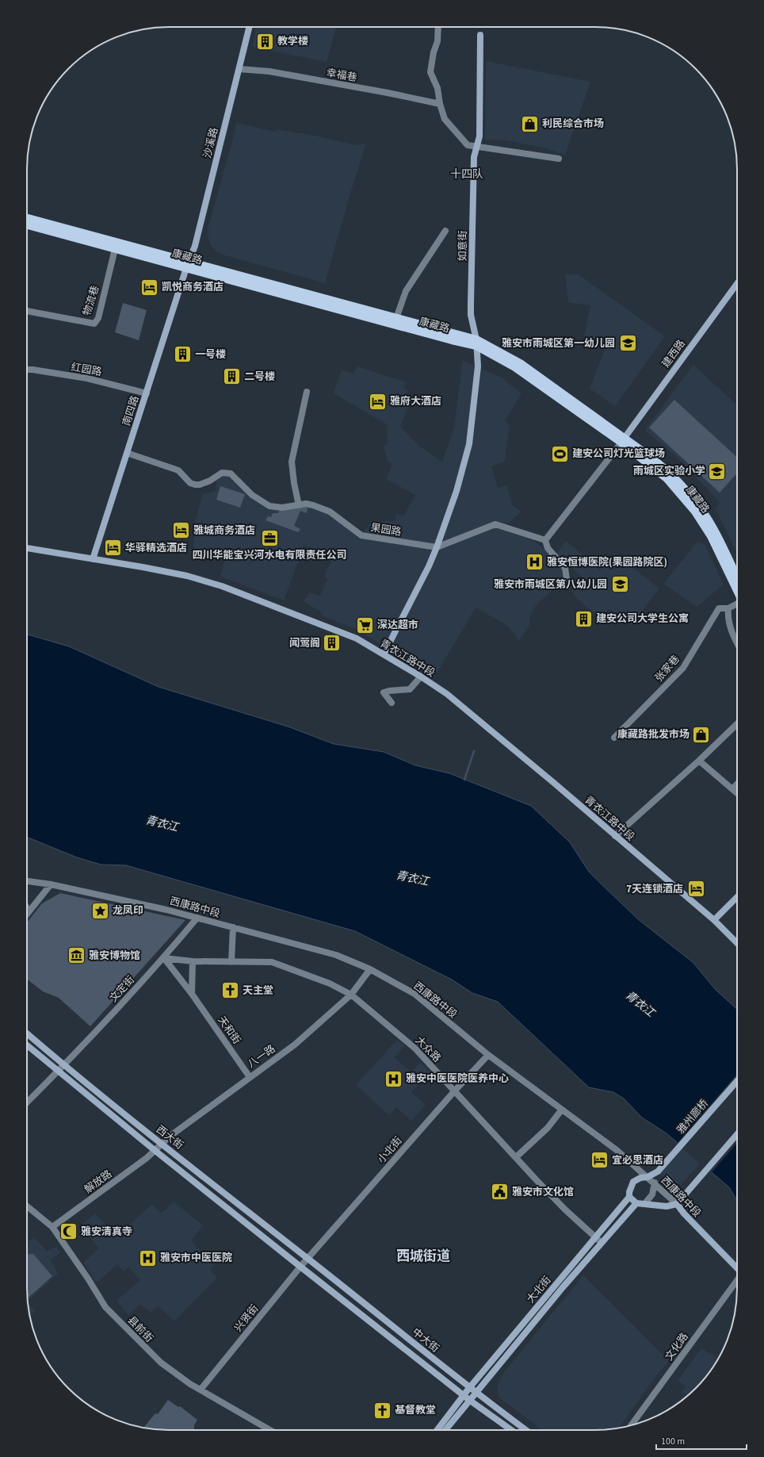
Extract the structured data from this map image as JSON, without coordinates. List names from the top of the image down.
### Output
{
  "streets": {
    "main road": [
      "沙溪路",
      "如意街",
      "康藏路",
      "建西路",
      "南四路",
      "青衣江路中段",
      "西康路中段",
      "雅州廊桥",
      "西大街",
      "大北街",
      "中大街"
    ],
    "street": [
      "幸福巷",
      "物流巷",
      "红园路",
      "果园路",
      "张家巷",
      "文定街",
      "天和街",
      "大众路",
      "八一路",
      "小北街",
      "解放路",
      "兴贤街",
      "县前街",
      "文化路"
    ]
  },
  "crossings": [
    ["幸福巷", "沙溪路"],
    ["沙溪路", "康藏路"],
    ["沙溪路", "南四路"],
    ["如意街", "康藏路"],
    ["如意街", "果园路"],
    ["如意街", "青衣江路中段"],
    ["康藏路", "物流巷"],
    ["康藏路", "建西路"],
    ["康藏路", "南四路"],
    ["红园路", "南四路"],
    ["南四路", "果园路"],
    ["南四路", "青衣江路中段"],
    ["西康路中段", "文定街"],
    ["西康路中段", "八一路"],
    ["西康路中段", "雅州廊桥"],
    ["西康路中段", "小北街"],
    ["西康路中段", "大北街"],
    ["文定街", "天和街"],
    ["文定街", "大众路"],
    ["文定街", "西大街"],
    ["天和街", "大众路"],
    ["天和街", "八一路"],
    ["大众路", "八一路"],
    ["大众路", "小北街"],
    ["大众路", "大北街"],
    ["八一路", "西大街"],
    ["八一路", "解放路"],
    ["雅州廊桥", "大北街"],
    ["西大街", "小北街"],
    ["西大街", "解放路"],
    ["西大街", "大北街"],
    ["西大街", "兴贤街"],
    ["西大街", "中大街"],
    ["小北街", "兴贤街"],
    ["小北街", "中大街"],
    ["解放路", "县前街"],
    ["大北街", "中大街"],
    ["兴贤街", "县前街"],
    ["兴贤街", "中大街"]
  ],
  "districts": ["十四队", "西城街道"],
  "water": ["青衣江"],
  "places": {
    "building": [
      "教学楼",
      "一号楼",
      "二号楼",
      "建安公司大学生公寓",
      "闻莺阁"
    ],
    "shop": ["利民综合市场", "康藏路批发市场"],
    "hotel": [
      "凯悦商务酒店",
      "雅府大酒店",
      "雅城商务酒店",
      "华驿精选酒店",
      "7天连锁酒店",
      "宜必思酒店"
    ],
    "school or university": ["雅安市雨城区第一幼儿园", "雨城区实验小学", "雅安市雨城区第八幼儿园"],
    "sports": ["建安公司灯光篮球场"],
    "office": ["四川华能宝兴河水电有限责任公司"],
    "hospital": ["雅安恒博医院(果园路院区)", "雅安中医医院医养中心", "雅安市中医医院"],
    "supermarket": ["深达超市"],
    "place": ["龙凤印"],
    "museum": ["雅安博物馆"],
    "church": ["天主堂", "基督教堂"],
    "public building": ["雅安市文化馆"],
    "mosque": ["雅安清真寺"]
  },
  "scale_bar": "100 m"
}
